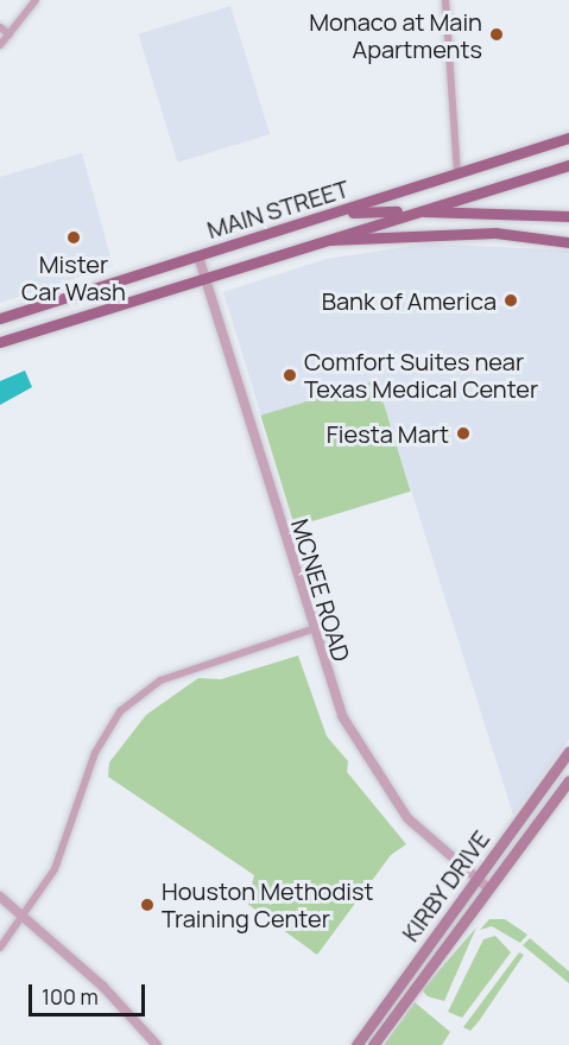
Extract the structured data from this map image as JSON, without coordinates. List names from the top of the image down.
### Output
{
  "streets": {
    "main road": ["MAIN STREET", "KIRBY DRIVE"],
    "street": ["MCNEE ROAD"]
  },
  "crossings": [
    ["MAIN STREET", "MCNEE ROAD"],
    ["MCNEE ROAD", "KIRBY DRIVE"]
  ],
  "places": [
    "Monaco at Main Apartments",
    "Mister Car Wash",
    "Bank of America",
    "Comfort Suites near Texas Medical Center",
    "Fiesta Mart",
    "Houston Methodist Training Center"
  ],
  "scale_bar": "100 m"
}
